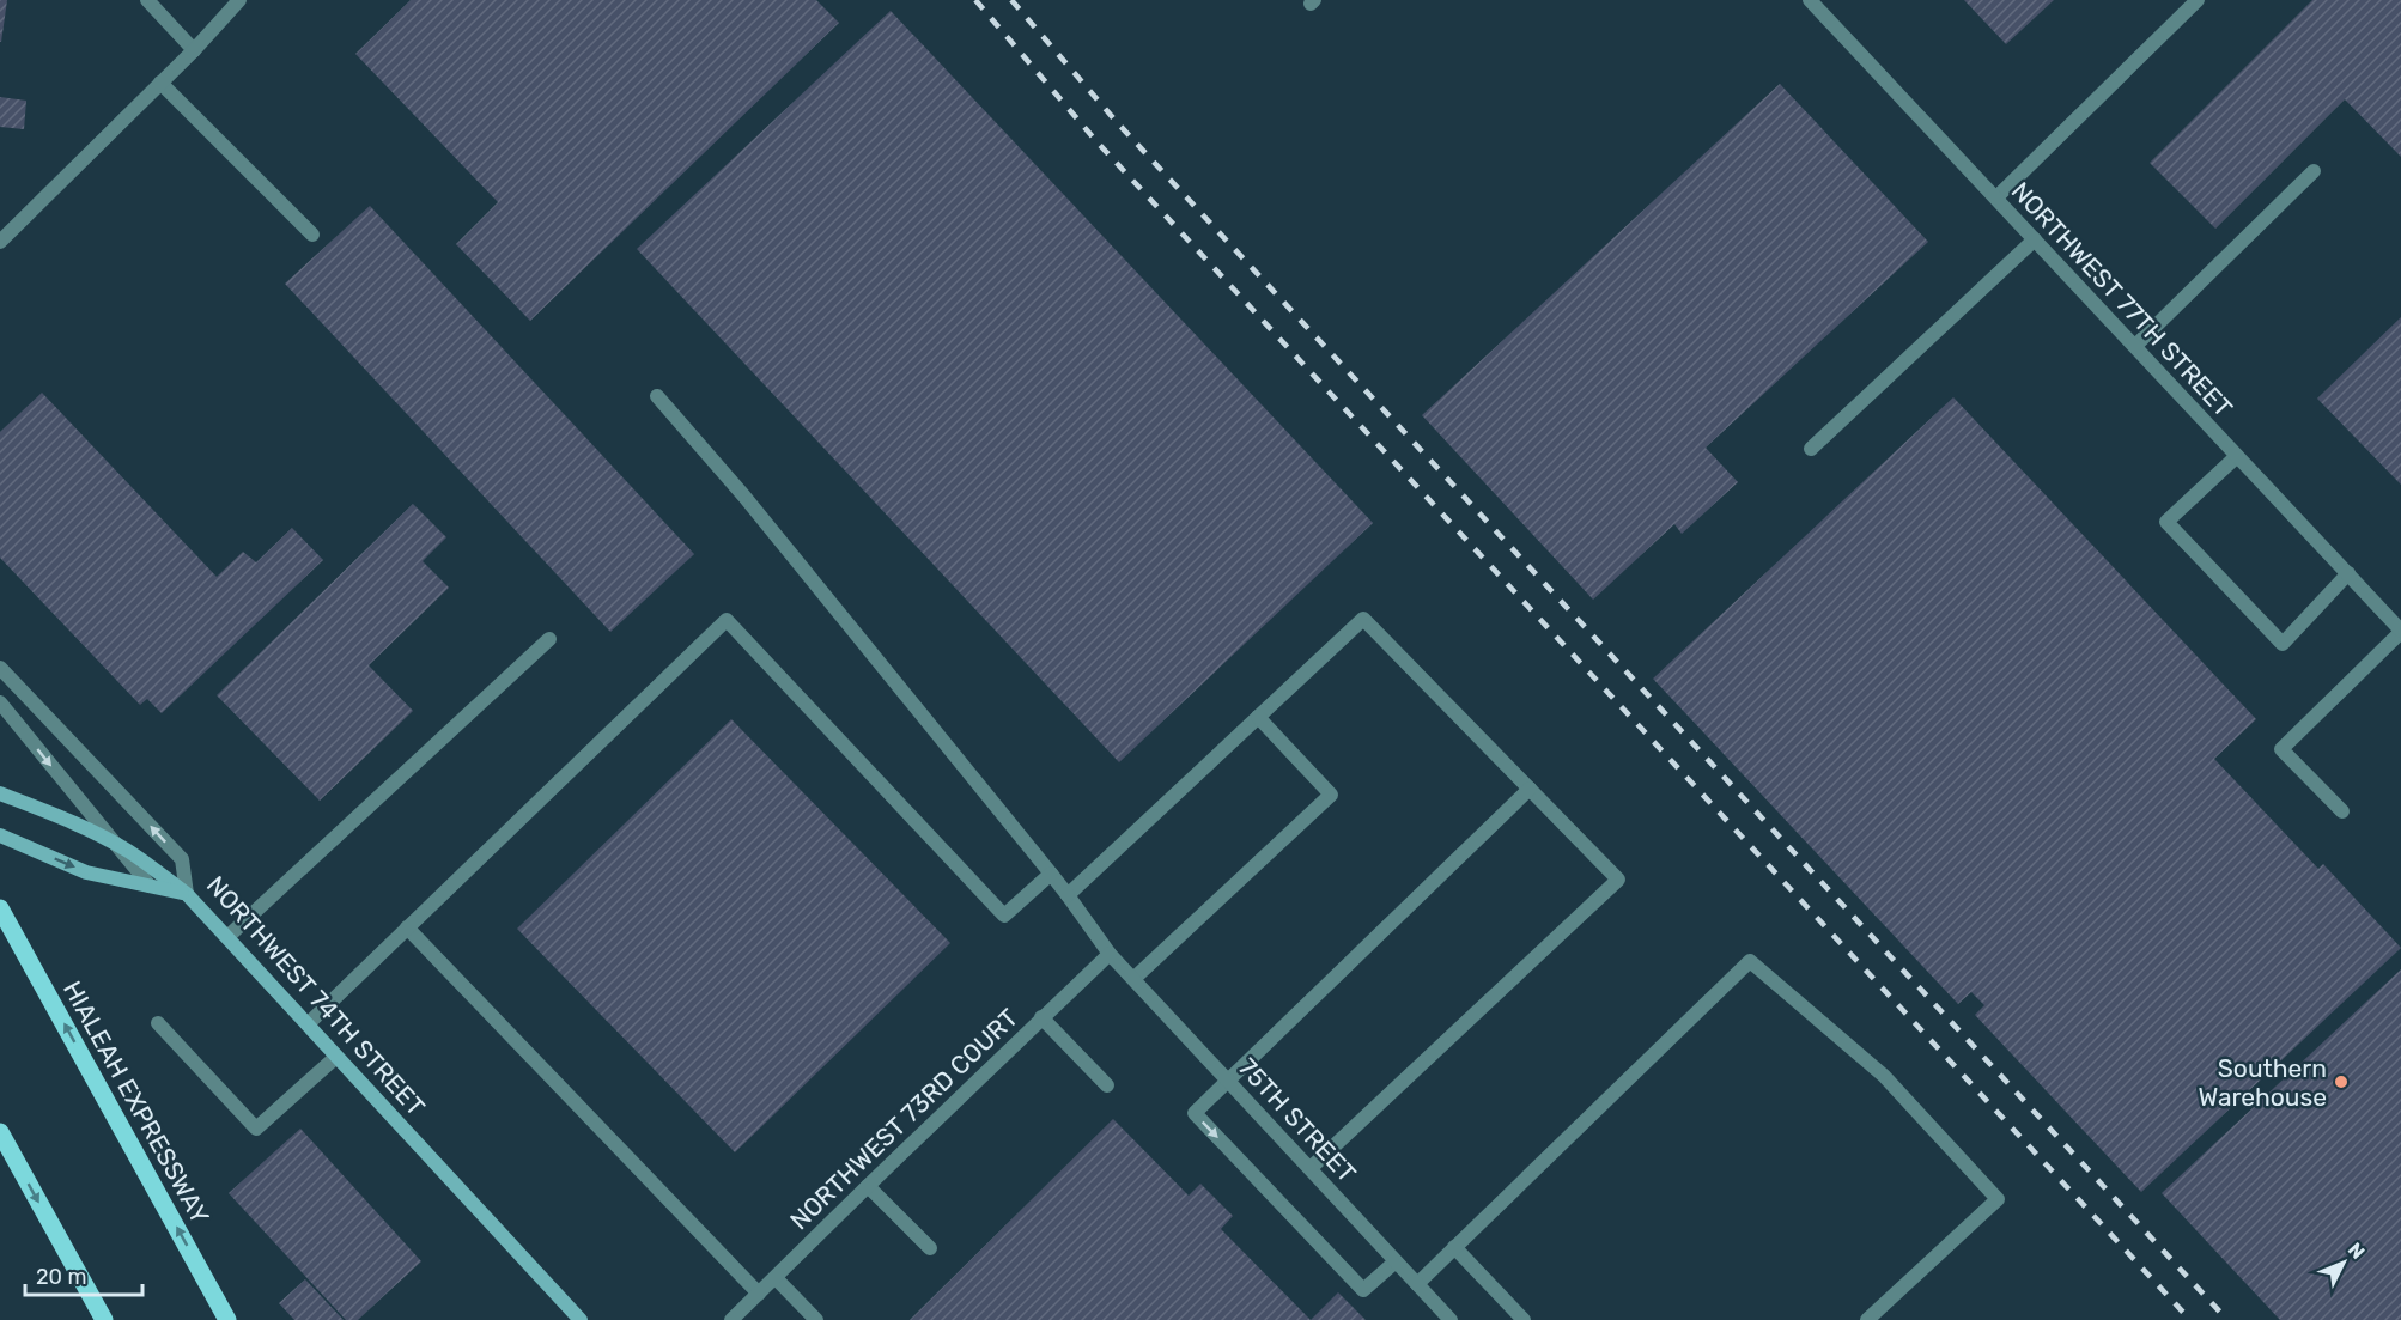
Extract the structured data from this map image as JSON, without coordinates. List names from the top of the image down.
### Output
{
  "streets": {
    "main road": ["HIALEAH EXPRESSWAY"],
    "street": [
      "NORTHWEST 77TH STREET",
      "NORTHWEST 74TH STREET",
      "NORTHWEST 73RD COURT",
      "75TH STREET"
    ]
  },
  "crossings": [
    ["NORTHWEST 73RD COURT", "75TH STREET"]
  ],
  "places": ["Southern Warehouse"],
  "scale_bar": "20 m",
  "north": "top right"
}
